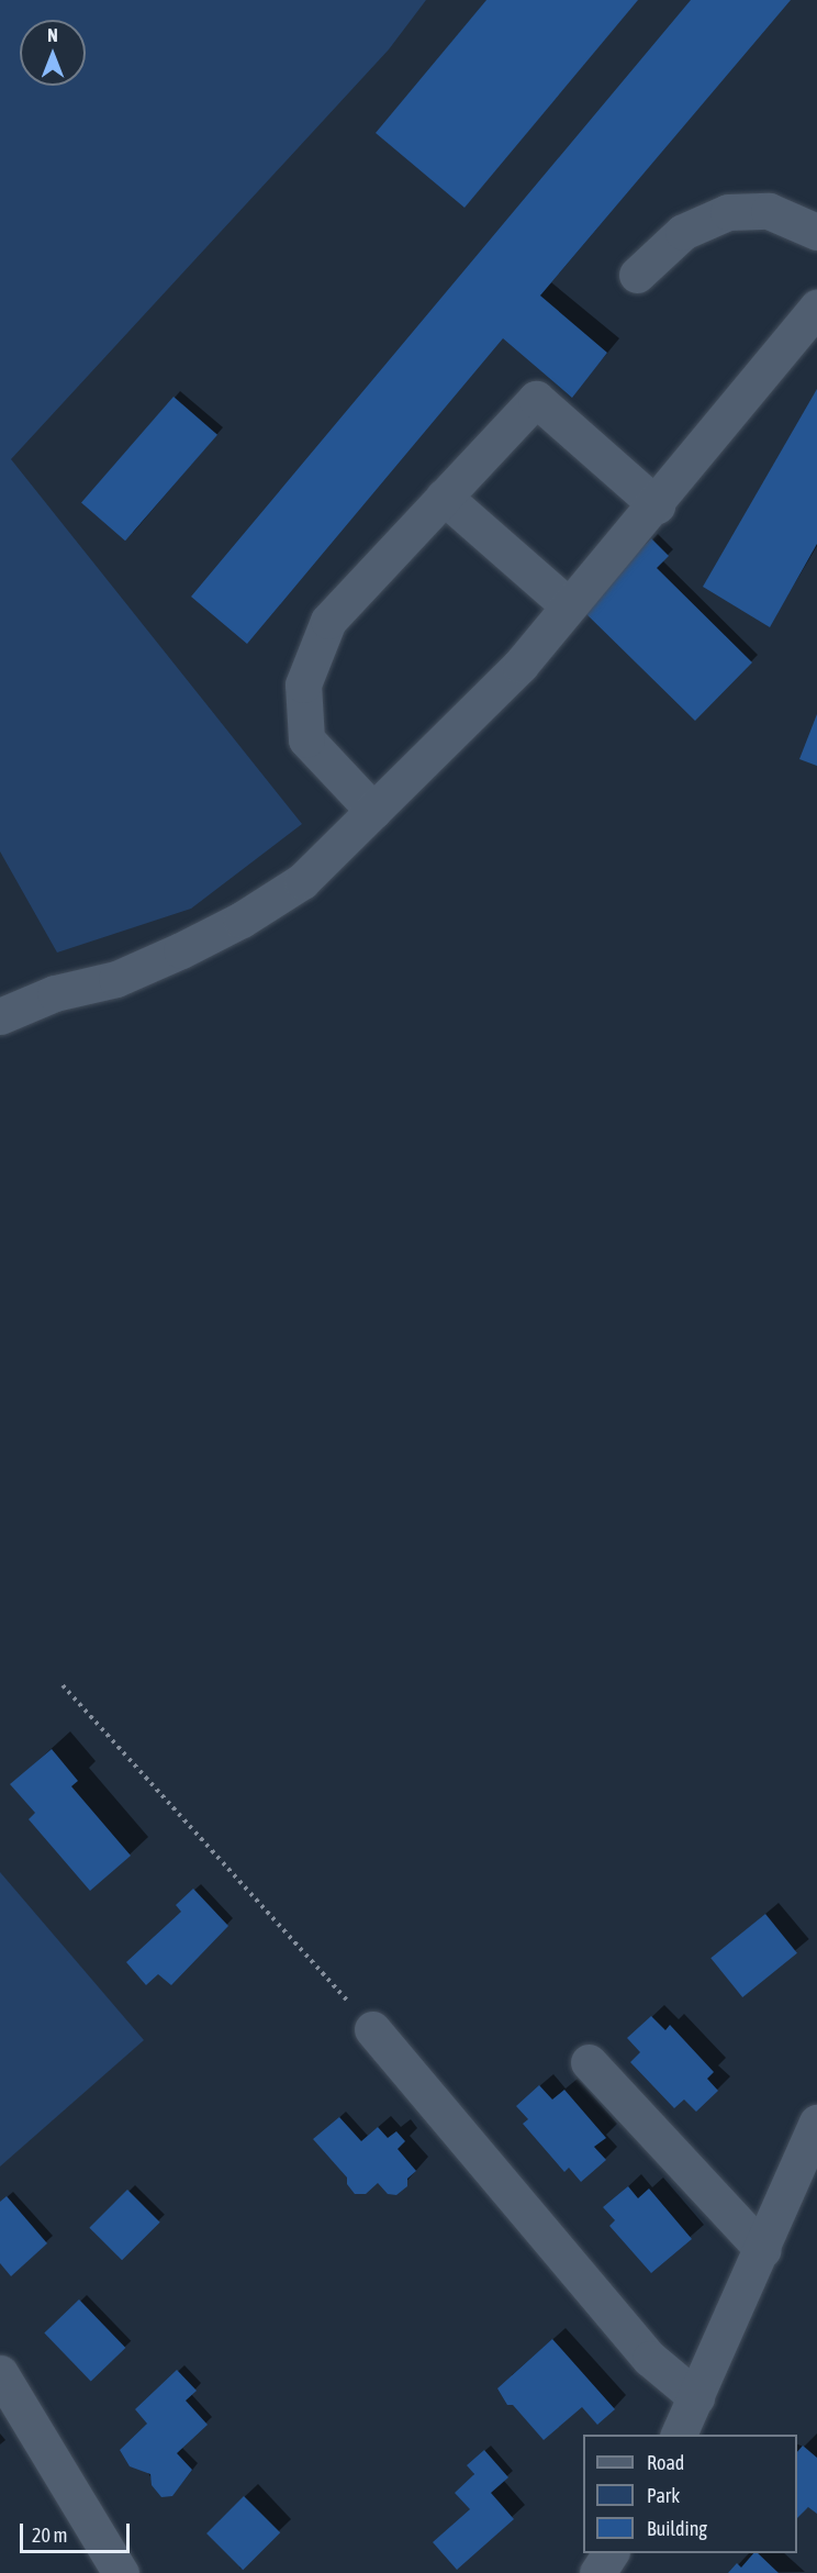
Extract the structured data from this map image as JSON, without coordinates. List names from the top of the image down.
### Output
{
  "legend": ["Road", "Park", "Building"],
  "scale_bar": "20 m",
  "north": "top"
}
